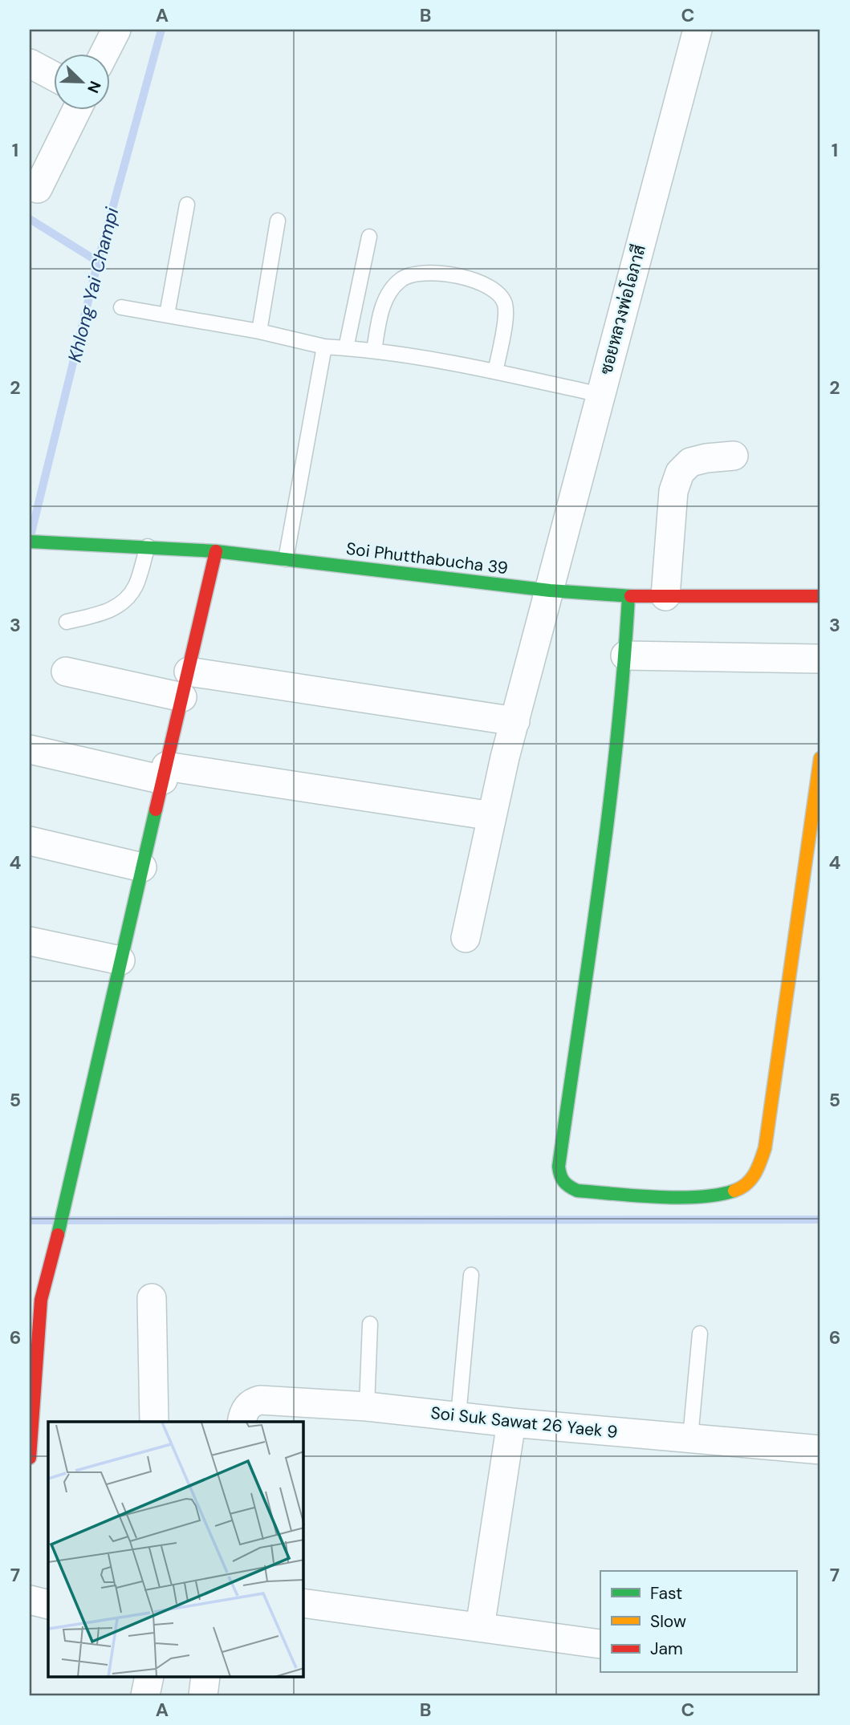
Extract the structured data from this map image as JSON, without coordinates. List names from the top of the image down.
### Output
{
  "streets": {
    "street": ["ซอยหลวงพ่อโอภาสี", "Soi Phutthabucha 39", "Soi Suk Sawat 26 Yaek 9"]
  },
  "crossings": [
    ["ซอยหลวงพ่อโอภาสี", "Soi Phutthabucha 39"]
  ],
  "water": ["Khlong Yai Champi"],
  "legend": ["Fast", "Slow", "Jam"],
  "north": "bottom right",
  "grid": {
    "columns": ["A", "B", "C"],
    "rows": [
      "1",
      "2",
      "3",
      "4",
      "5",
      "6",
      "7"
    ]
  }
}
